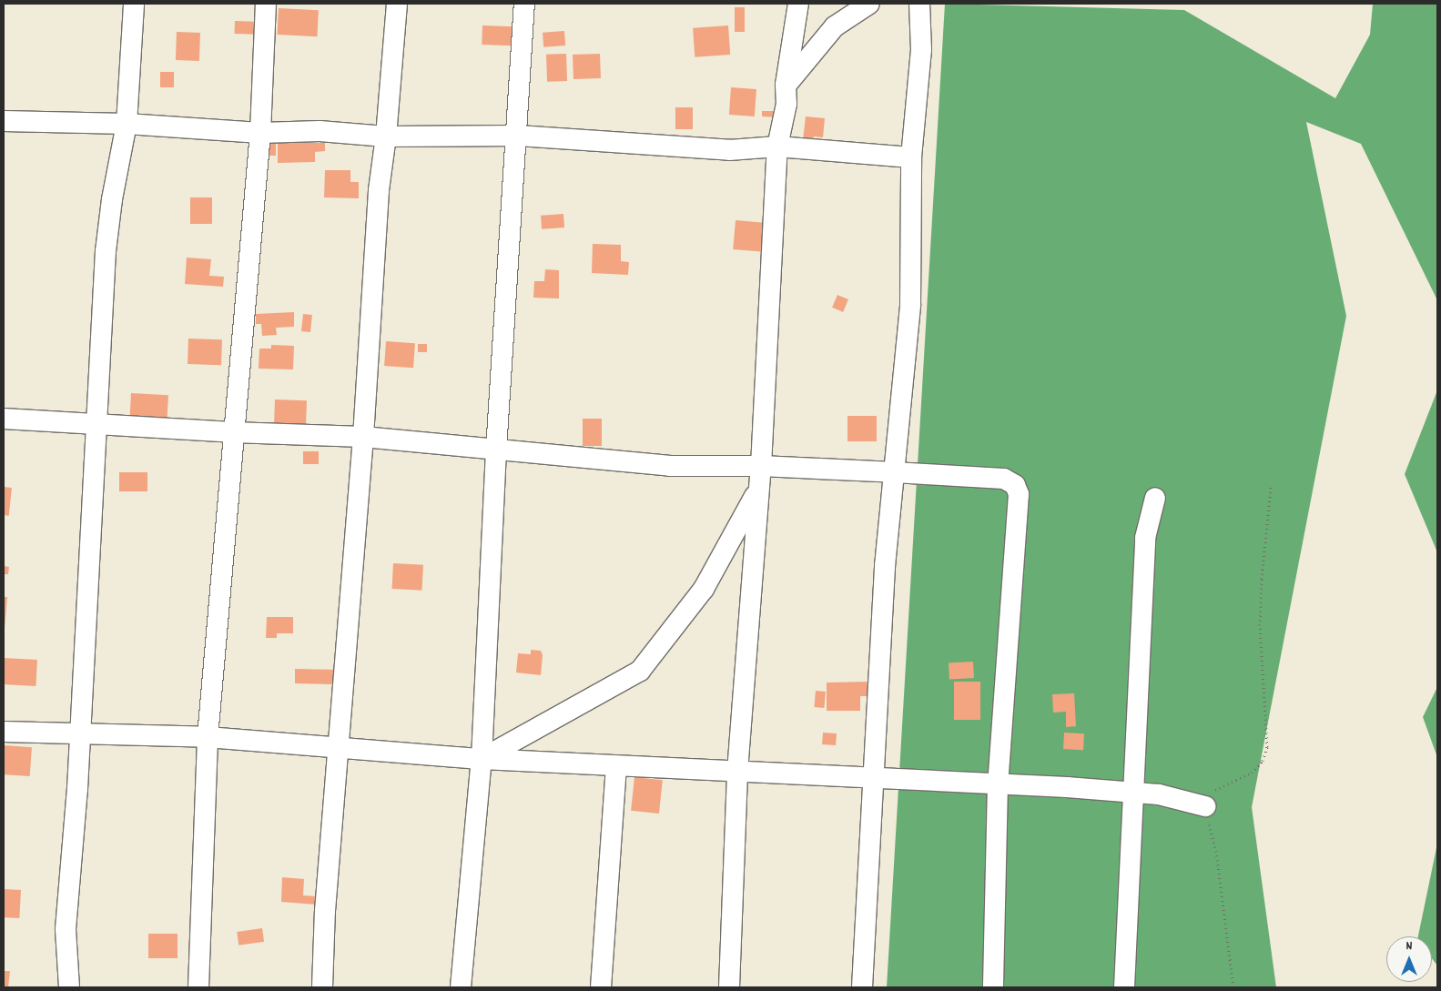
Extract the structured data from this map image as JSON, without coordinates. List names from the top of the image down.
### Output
{
  "north": "top"
}
